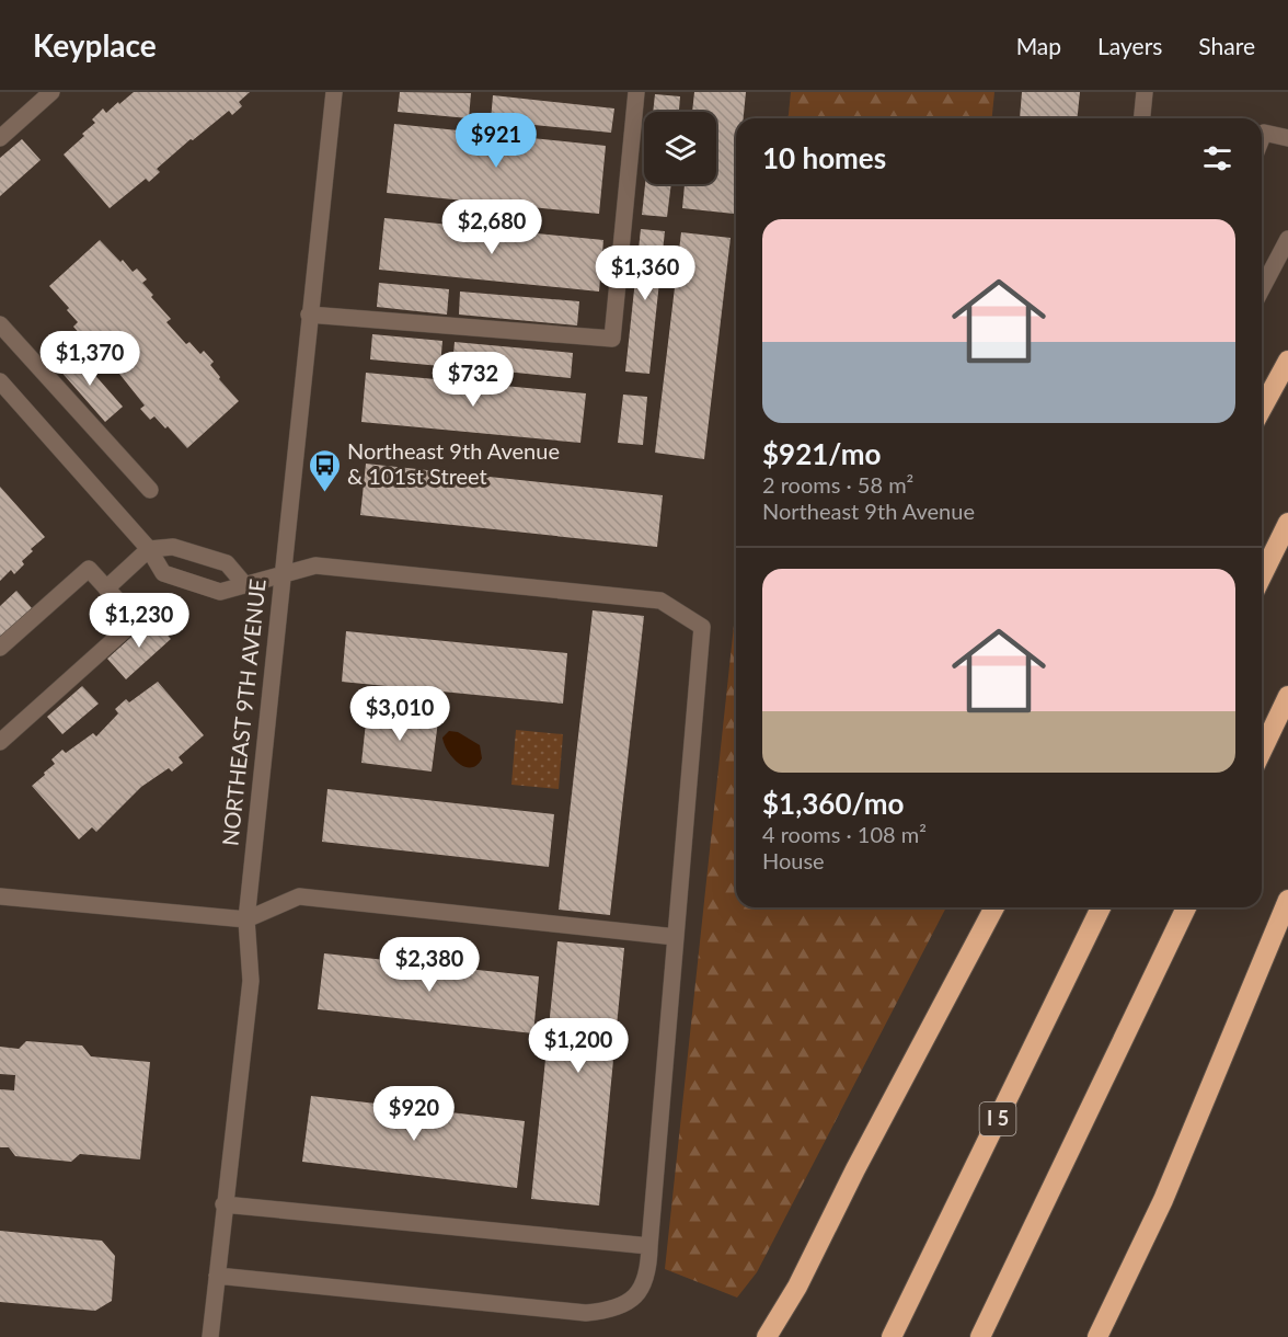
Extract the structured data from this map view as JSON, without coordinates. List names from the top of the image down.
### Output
{
  "streets": {
    "highway": ["I 5"],
    "street": ["NORTHEAST 9TH AVENUE"]
  },
  "places": {
    "bus stop": ["Northeast 9th Avenue & 101st Street"]
  },
  "page": {
    "header": "Keyplace",
    "nav": ["Map", "Layers", "Share"],
    "price": [
      "$921",
      "$2,680",
      "$1,360",
      "$1,370",
      "$732",
      "$1,230",
      "$3,010",
      "$2,380",
      "$1,200",
      "$920"
    ],
    "heading": "10 homes",
    "list": [
      {
        "name": "$921/mo",
        "note": "2 rooms · 58 m² · Northeast 9th Avenue"
      },
      {
        "name": "$1,360/mo",
        "note": "4 rooms · 108 m² · House"
      }
    ]
  }
}
